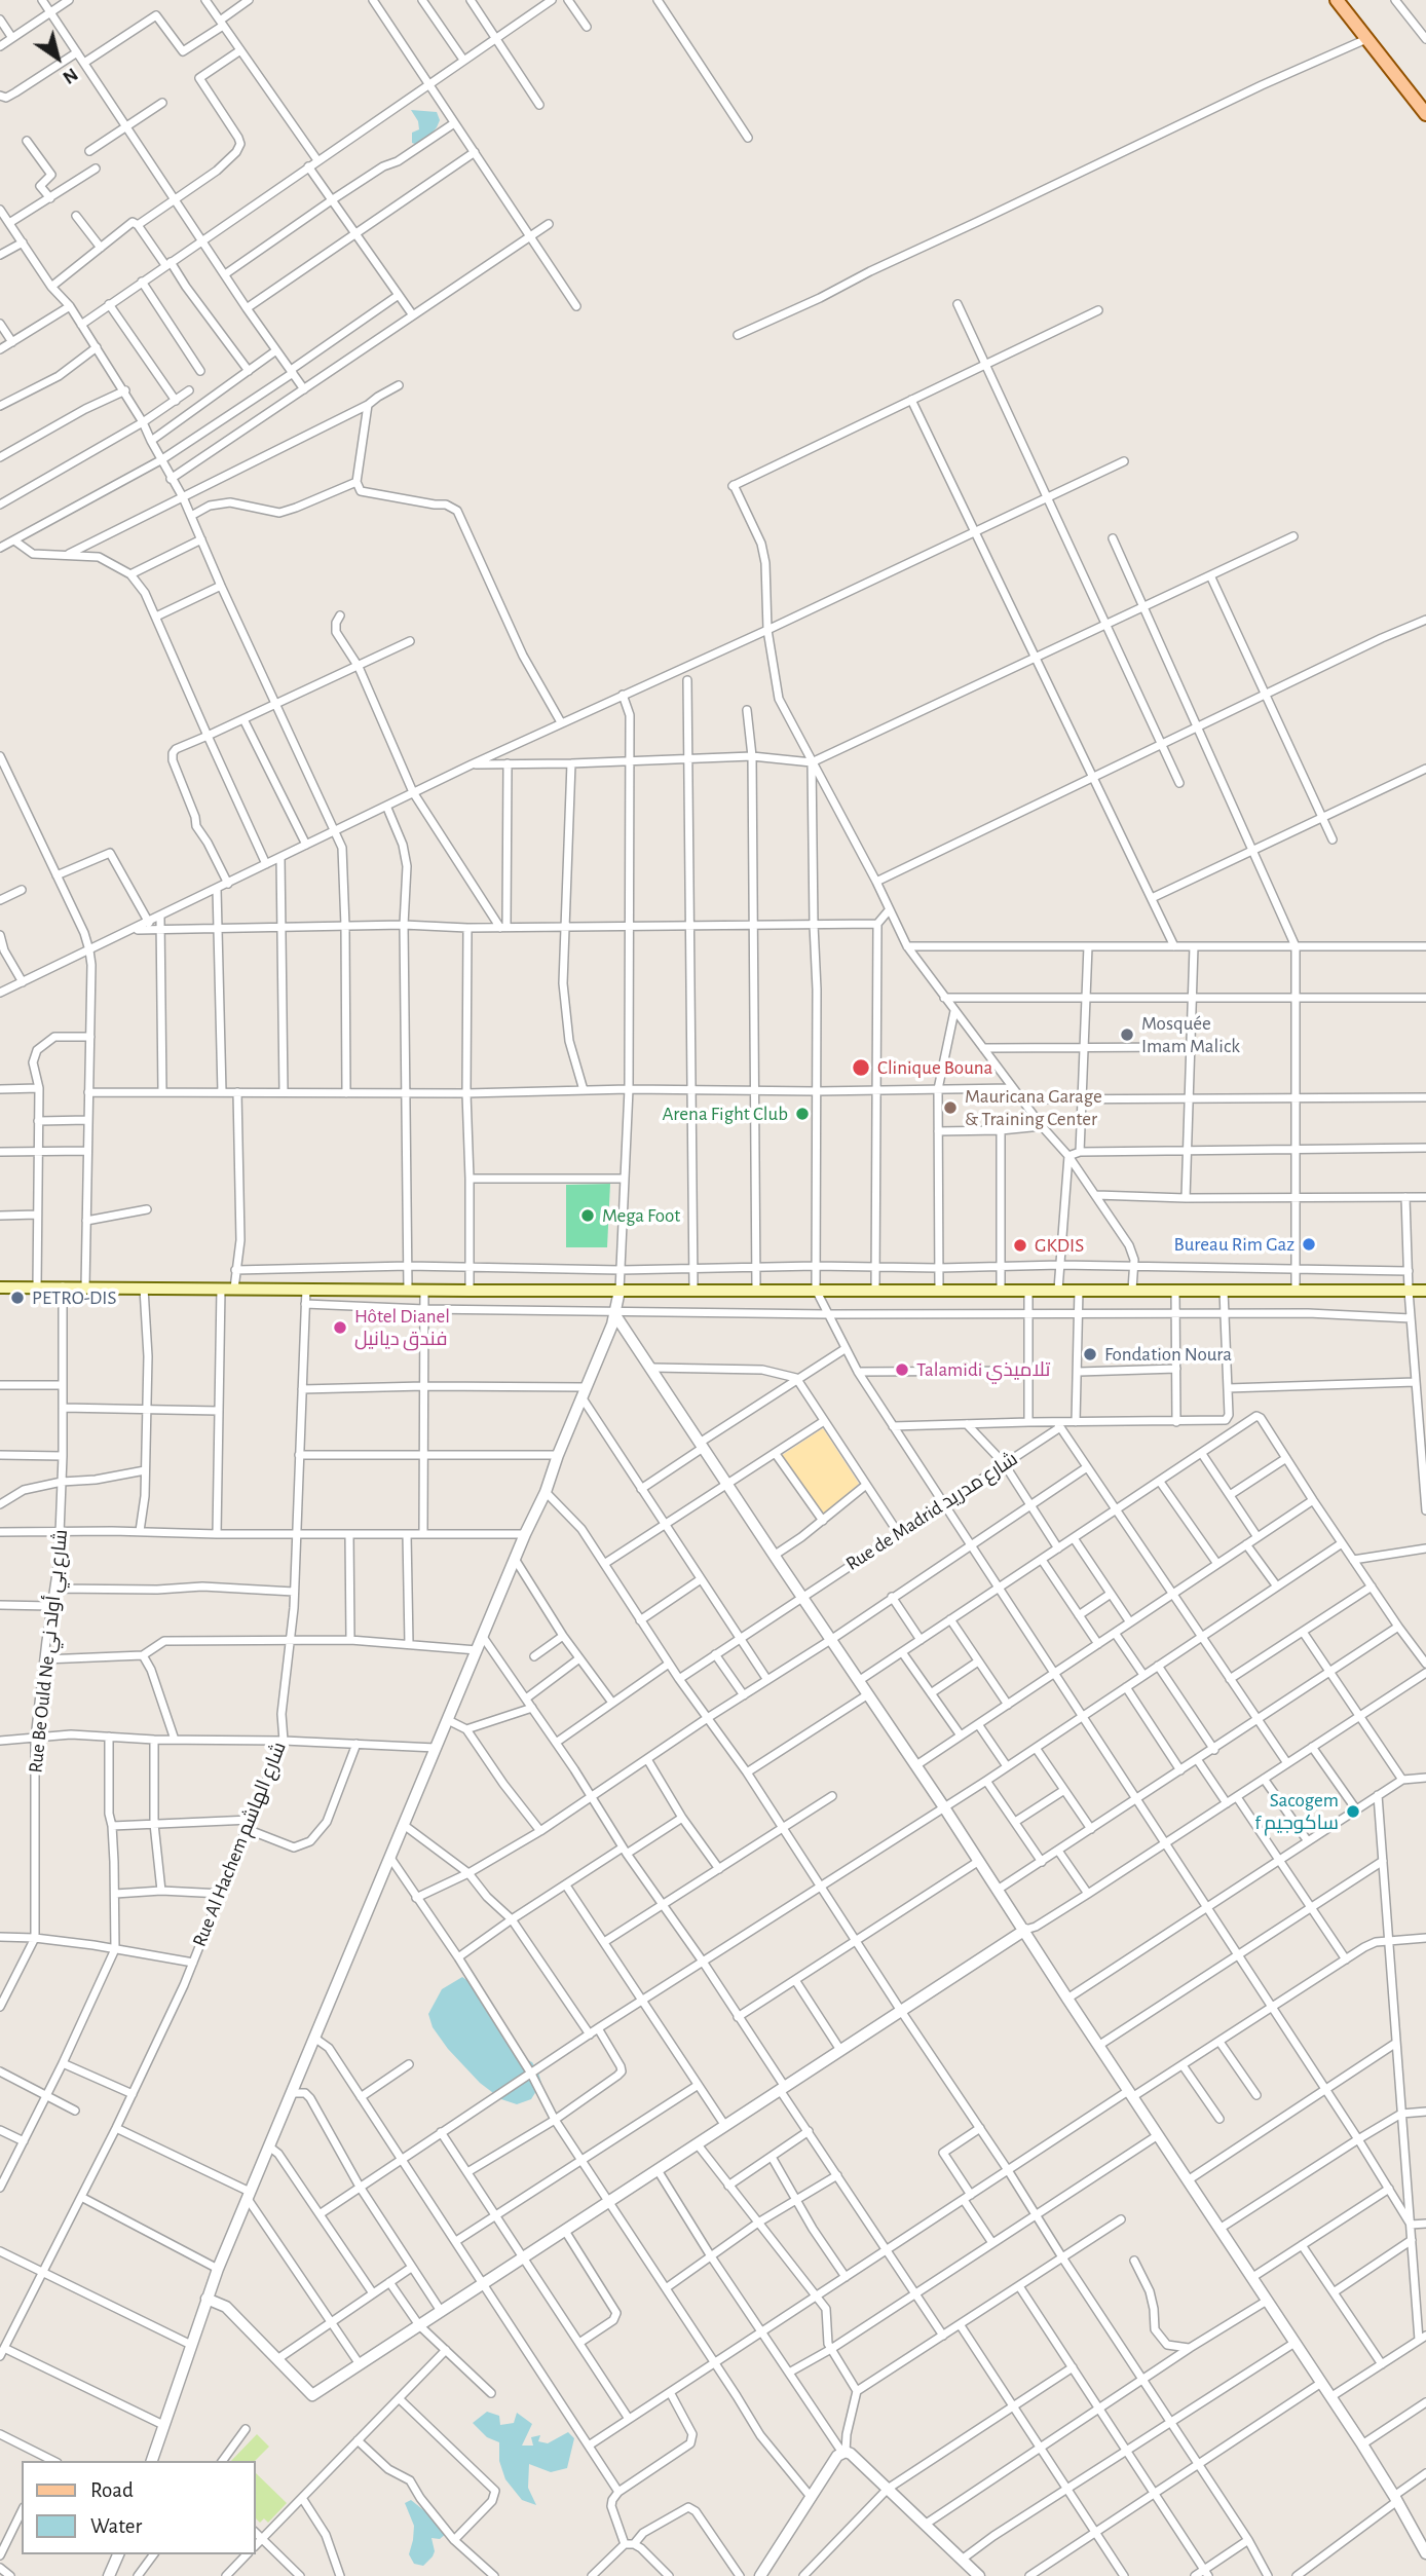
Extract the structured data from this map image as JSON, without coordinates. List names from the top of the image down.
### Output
{
  "streets": {
    "street": ["Rue de Madrid شارع مدريد", "Rue Be Ould Ne شارع بي أولد ني", "Rue Al Hachem شارع الهاشم"]
  },
  "places": [
    "Mosquée Imam Malick",
    "Clinique Bouna",
    "Mauricana Garage & Training Center",
    "Arena Fight Club",
    "Mega Foot",
    "Bureau Rim Gaz",
    "GKDIS",
    "PETRO-DIS",
    "Hôtel Dianel فندق ديانيل",
    "Fondation Noura",
    "Talamidi تلاميذي",
    "Sacogem f ساكوجيم"
  ],
  "legend": ["Road", "Water"],
  "north": "bottom right"
}
